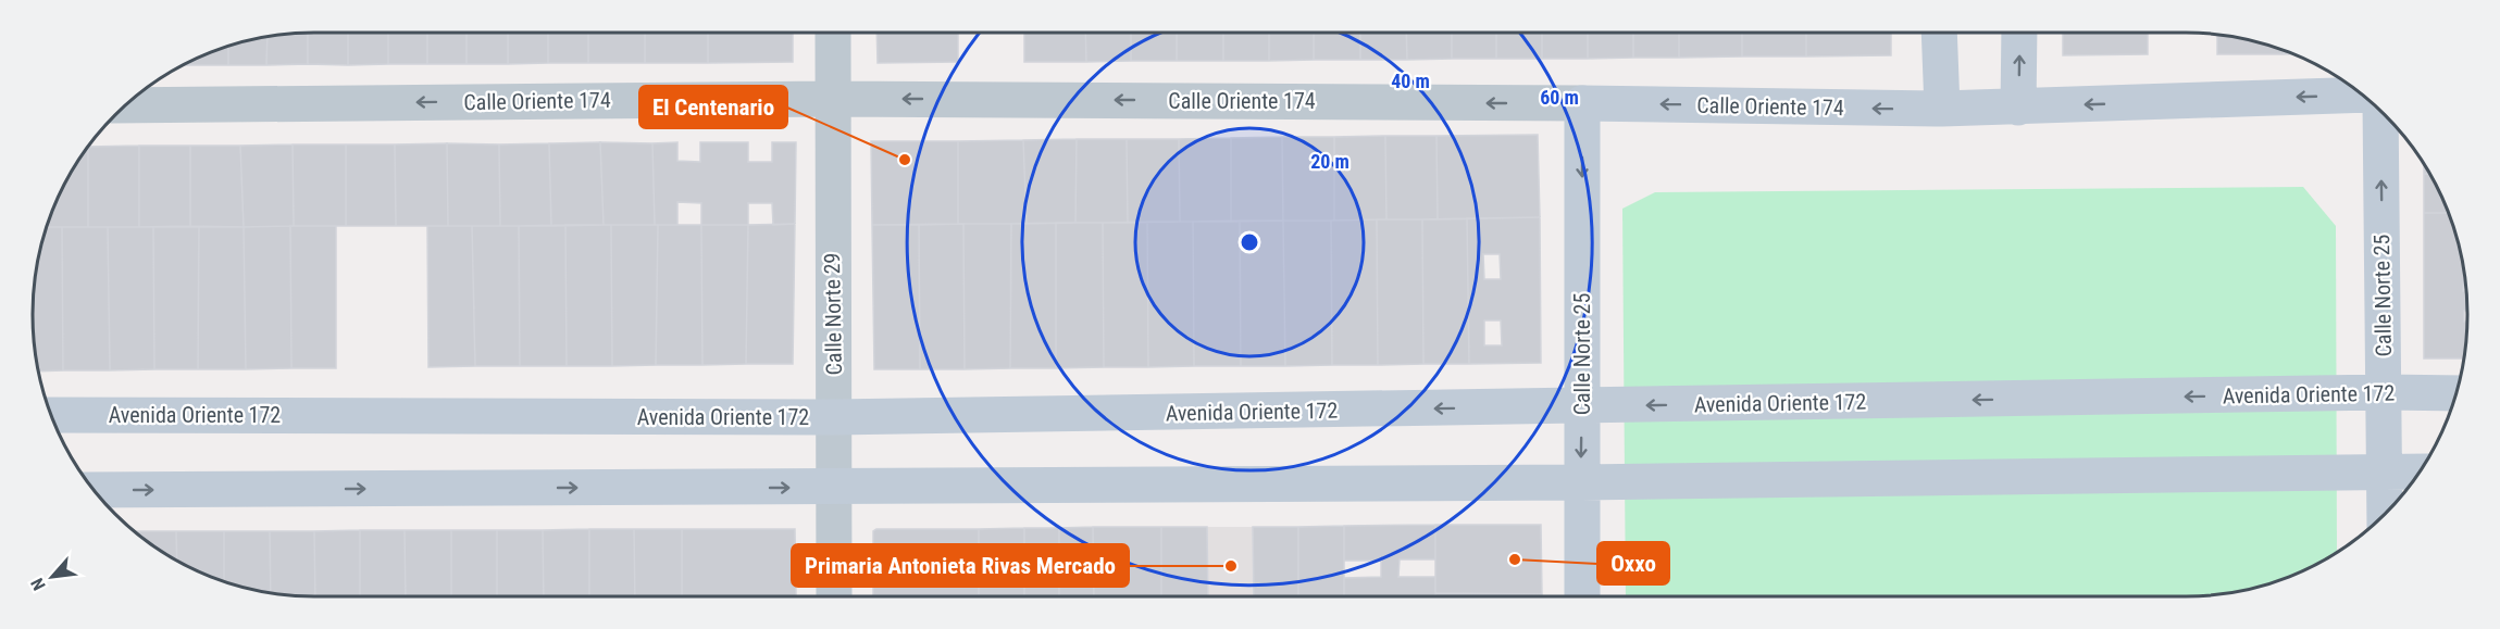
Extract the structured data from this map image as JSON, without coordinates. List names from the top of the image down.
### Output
{
  "streets": {
    "street": [
      "Calle Oriente 174",
      "Calle Norte 25",
      "Calle Norte 29",
      "Avenida Oriente 172"
    ]
  },
  "crossings": [
    ["Calle Oriente 174", "Calle Norte 25"],
    ["Calle Oriente 174", "Calle Norte 29"],
    ["Calle Norte 25", "Avenida Oriente 172"],
    ["Calle Norte 29", "Avenida Oriente 172"]
  ],
  "one_way": ["Calle Oriente 174"],
  "places": ["El Centenario", "Oxxo", "Primaria Antonieta Rivas Mercado"],
  "north": "bottom left",
  "rings": ["40 m", "60 m", "20 m"]
}
